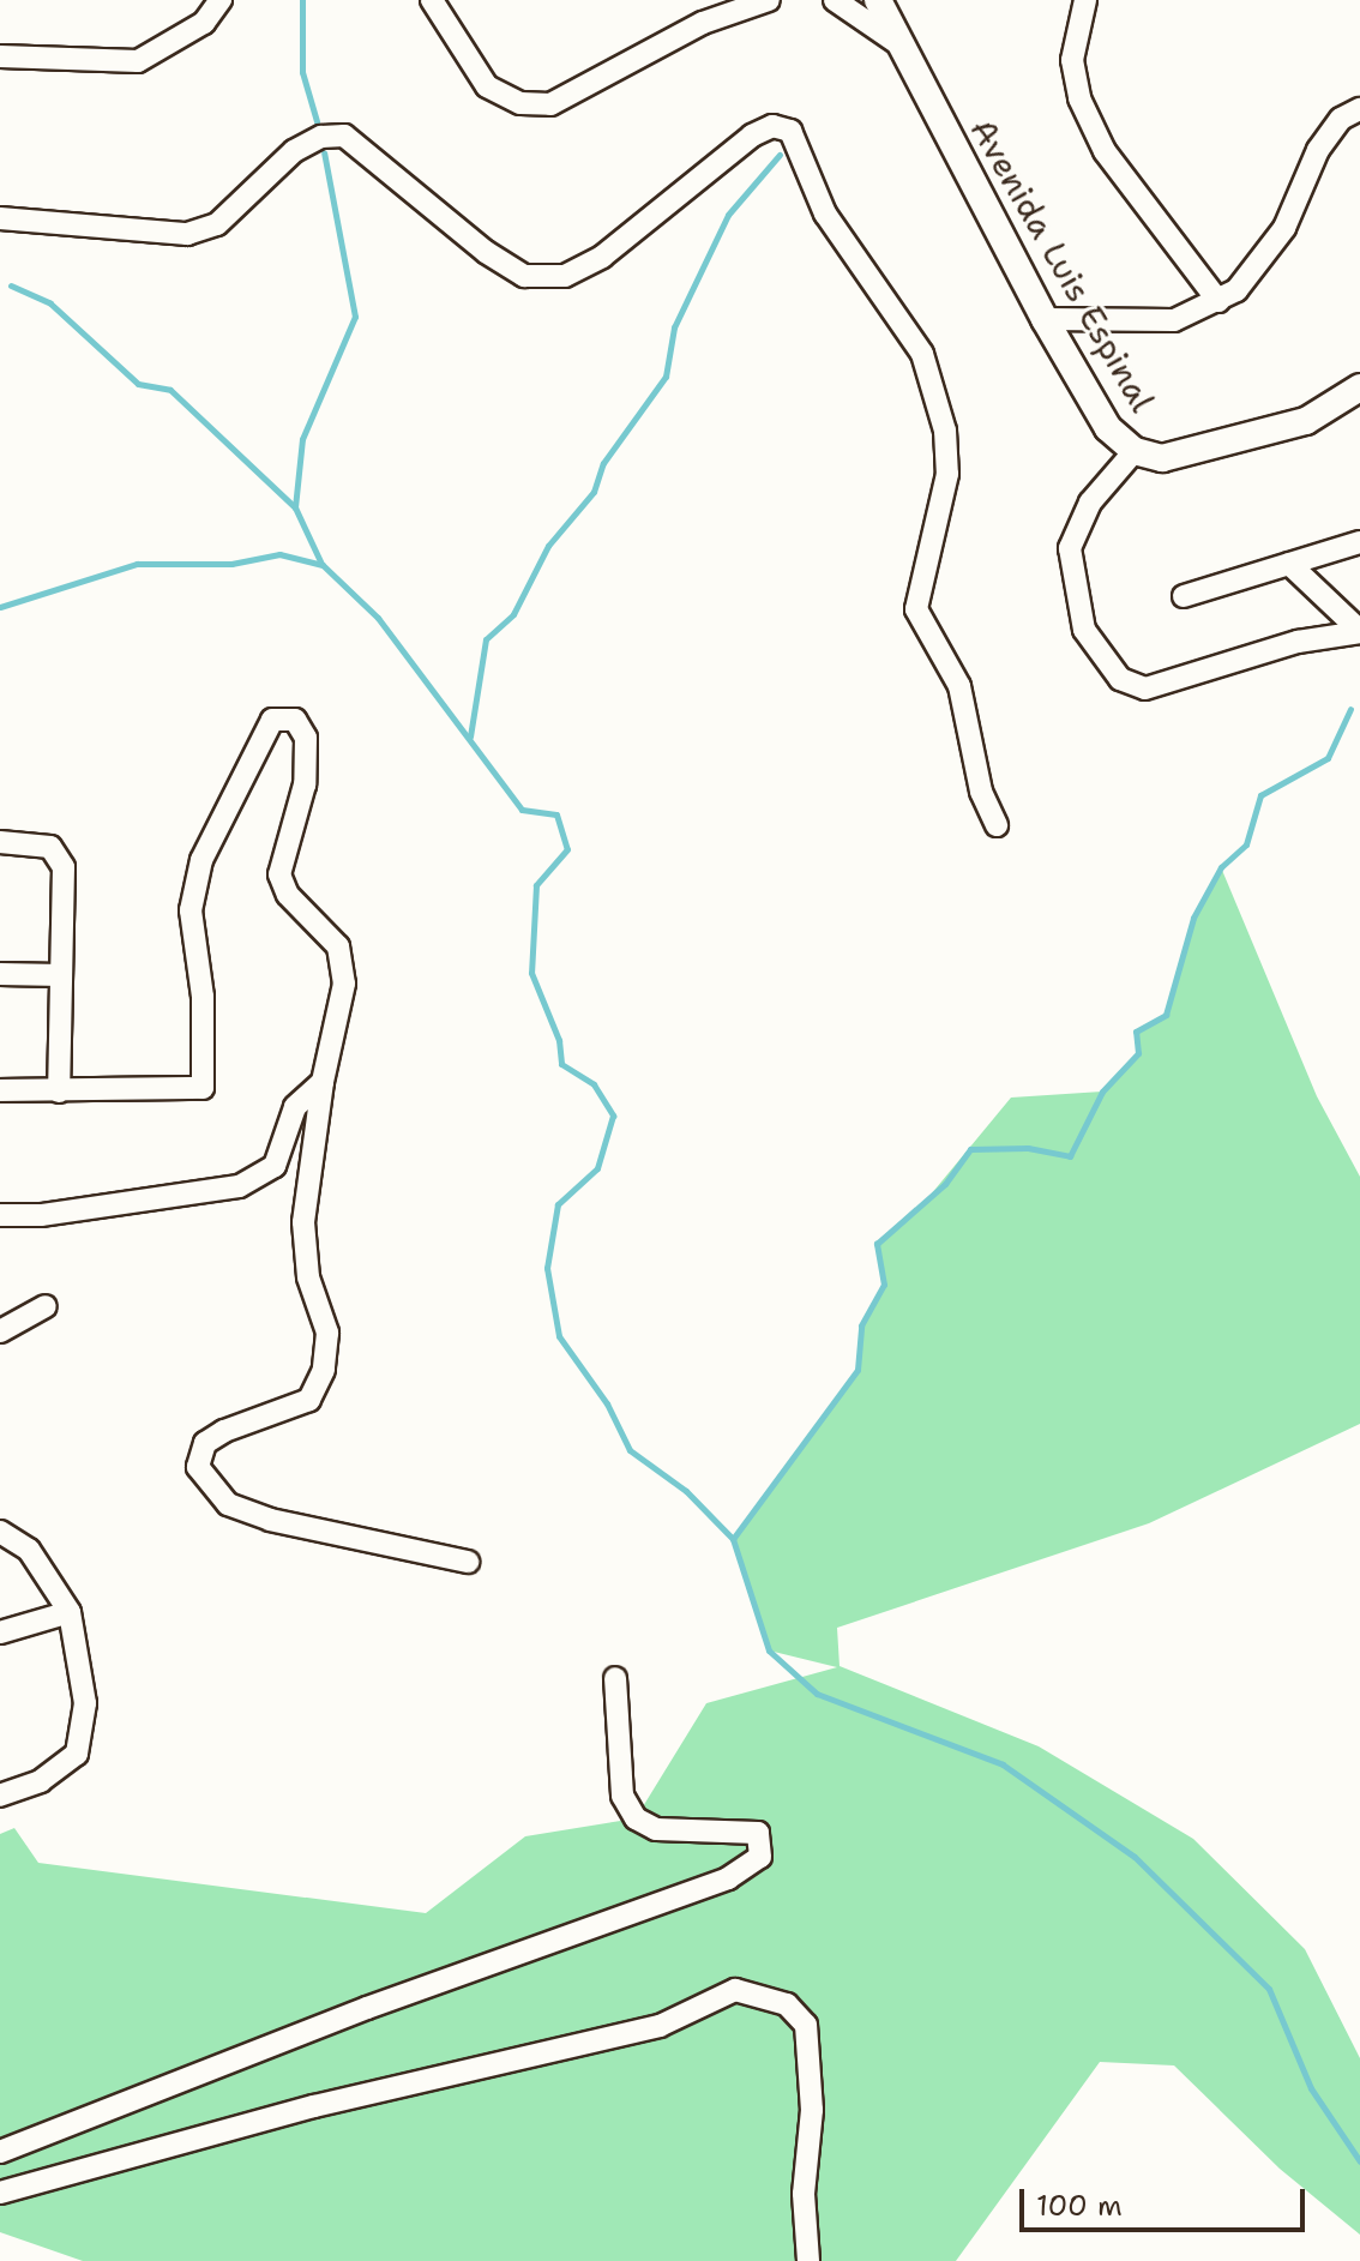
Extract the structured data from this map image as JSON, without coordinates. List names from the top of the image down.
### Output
{
  "streets": {
    "street": ["Avenida Luis Espinal"]
  },
  "scale_bar": "100 m"
}
